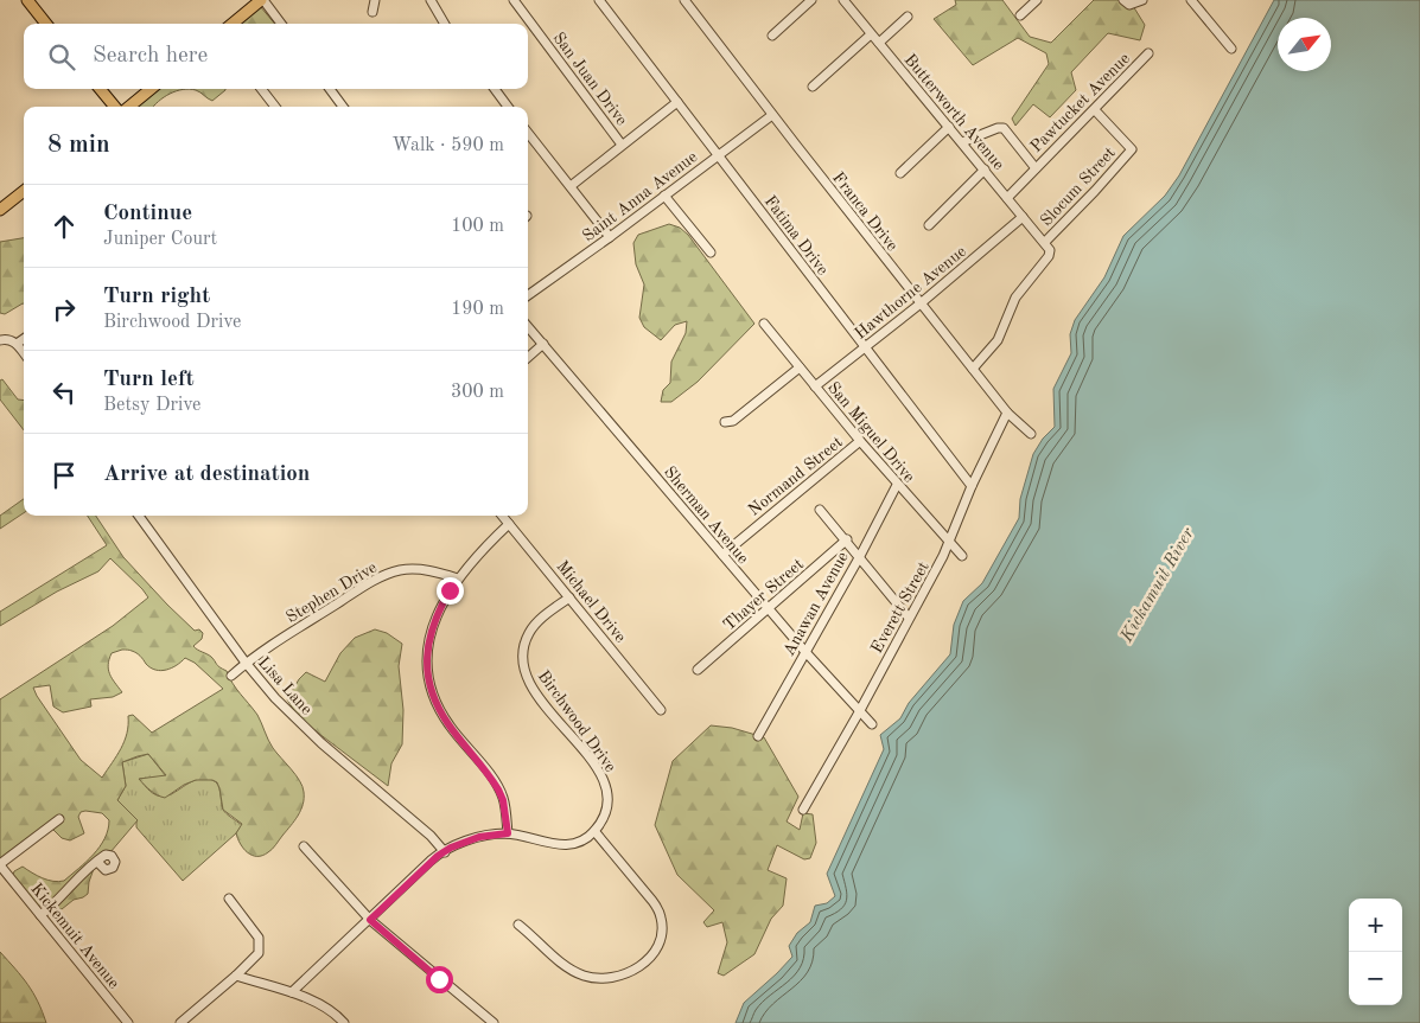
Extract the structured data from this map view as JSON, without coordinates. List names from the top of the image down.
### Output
{
  "streets": {
    "street": [
      "San Juan Drive",
      "Pawtucket Avenue",
      "Butterworth Avenue",
      "Slocum Street",
      "Saint Anna Avenue",
      "Franca Drive",
      "Fatima Drive",
      "Hawthorne Avenue",
      "San Miguel Drive",
      "Normand Street",
      "Sherman Avenue",
      "Stephen Drive",
      "Thayer Street",
      "Michael Drive",
      "Anawan Avenue",
      "Everett Street",
      "Lisa Lane",
      "Birchwood Drive",
      "Kickemuit Avenue"
    ]
  },
  "crossings": [
    ["Pawtucket Avenue", "Butterworth Avenue"],
    ["Pawtucket Avenue", "Slocum Street"],
    ["Butterworth Avenue", "Slocum Street"],
    ["Butterworth Avenue", "Hawthorne Avenue"],
    ["Saint Anna Avenue", "Franca Drive"],
    ["Saint Anna Avenue", "Fatima Drive"],
    ["Franca Drive", "Hawthorne Avenue"],
    ["Franca Drive", "Everett Street"],
    ["Fatima Drive", "Hawthorne Avenue"],
    ["Fatima Drive", "Everett Street"],
    ["Hawthorne Avenue", "San Miguel Drive"],
    ["San Miguel Drive", "Normand Street"],
    ["San Miguel Drive", "Anawan Avenue"],
    ["San Miguel Drive", "Everett Street"],
    ["Normand Street", "Sherman Avenue"],
    ["Sherman Avenue", "Thayer Street"],
    ["Sherman Avenue", "Anawan Avenue"],
    ["Sherman Avenue", "Everett Street"],
    ["Stephen Drive", "Lisa Lane"],
    ["Michael Drive", "Birchwood Drive"]
  ],
  "water": ["Kickamuit River"],
  "north": "top right",
  "page": {
    "search": "Search here",
    "heading": ["8 min", "Walk · 590 m"],
    "list": [
      ["Continue", "Juniper Court", "100 m"],
      ["Turn right", "Birchwood Drive", "190 m"],
      ["Turn left", "Betsy Drive", "300 m"],
      "Arrive at destination"
    ],
    "map_buttons": ["+", "−"]
  }
}
